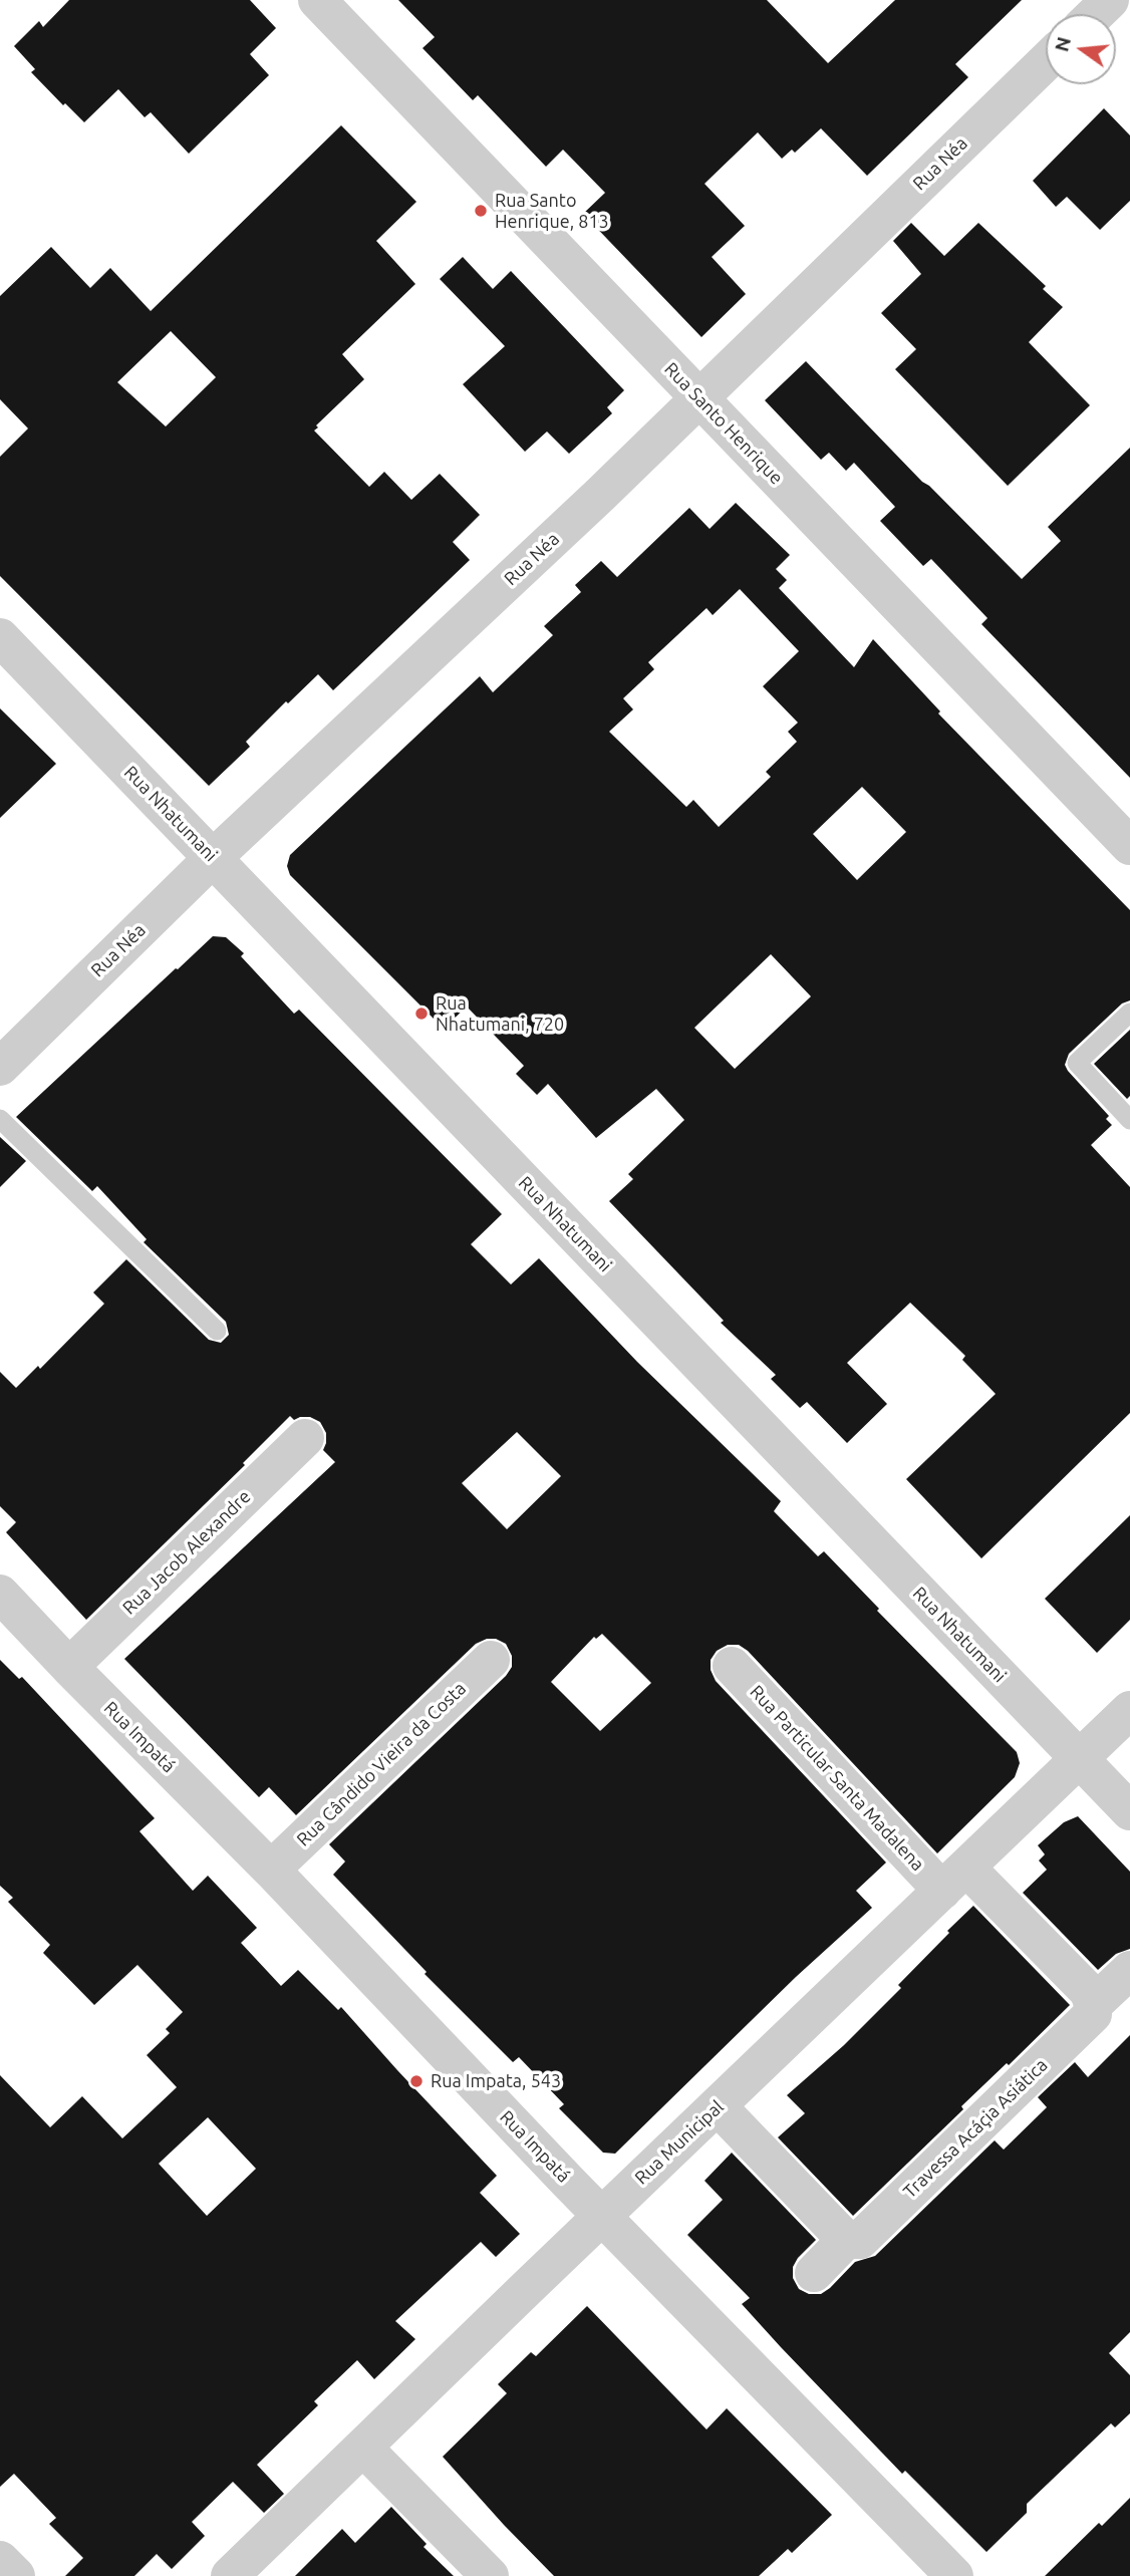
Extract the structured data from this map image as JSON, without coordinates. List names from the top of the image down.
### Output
{
  "streets": {
    "street": [
      "Rua Néa",
      "Rua Santo Henrique",
      "Rua Nhatumani",
      "Rua Jacob Alexandre",
      "Rua Impatá",
      "Rua Cândido Vieira da Costa",
      "Rua Particular Santa Madalena",
      "Travessa Acáçia Asiática",
      "Rua Municipal"
    ]
  },
  "crossings": [
    ["Rua Néa", "Rua Santo Henrique"],
    ["Rua Néa", "Rua Nhatumani"],
    ["Rua Nhatumani", "Rua Municipal"],
    ["Rua Jacob Alexandre", "Rua Impatá"],
    ["Rua Impatá", "Rua Cândido Vieira da Costa"],
    ["Rua Impatá", "Rua Municipal"],
    ["Rua Particular Santa Madalena", "Rua Municipal"]
  ],
  "places": ["Rua Santo Henrique, 813", "Rua Nhatumani, 720", "Rua Impata, 543"],
  "north": "left"
}
